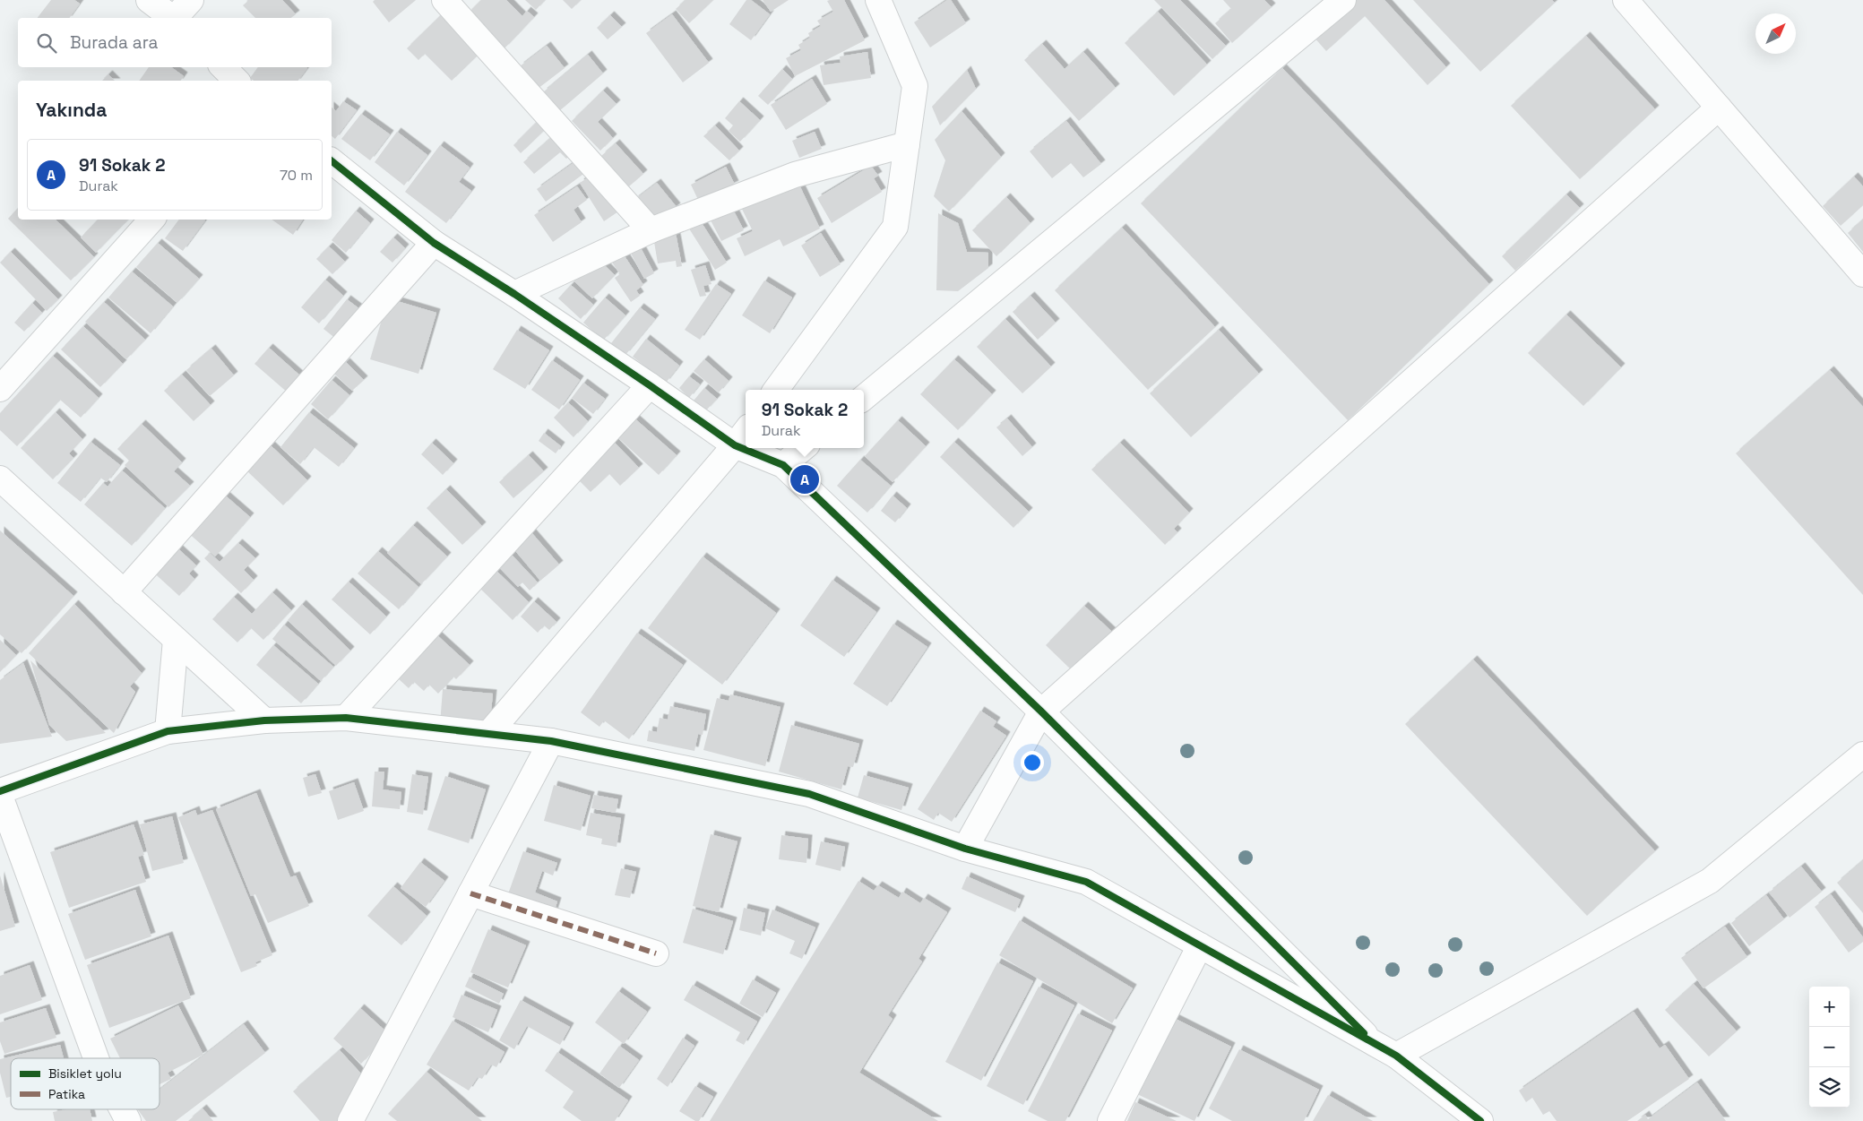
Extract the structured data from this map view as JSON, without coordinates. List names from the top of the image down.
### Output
{
  "legend": ["Bisiklet yolu", "Patika"],
  "north": "top right",
  "page": {
    "search": "Burada ara",
    "heading": "Yakında",
    "list": [
      {
        "mark": "A",
        "name": "91 Sokak 2",
        "note": "Durak",
        "value": "70 m"
      }
    ],
    "popup": ["91 Sokak 2", "Durak"],
    "pins": "A",
    "map_buttons": ["+", "−"]
  }
}
